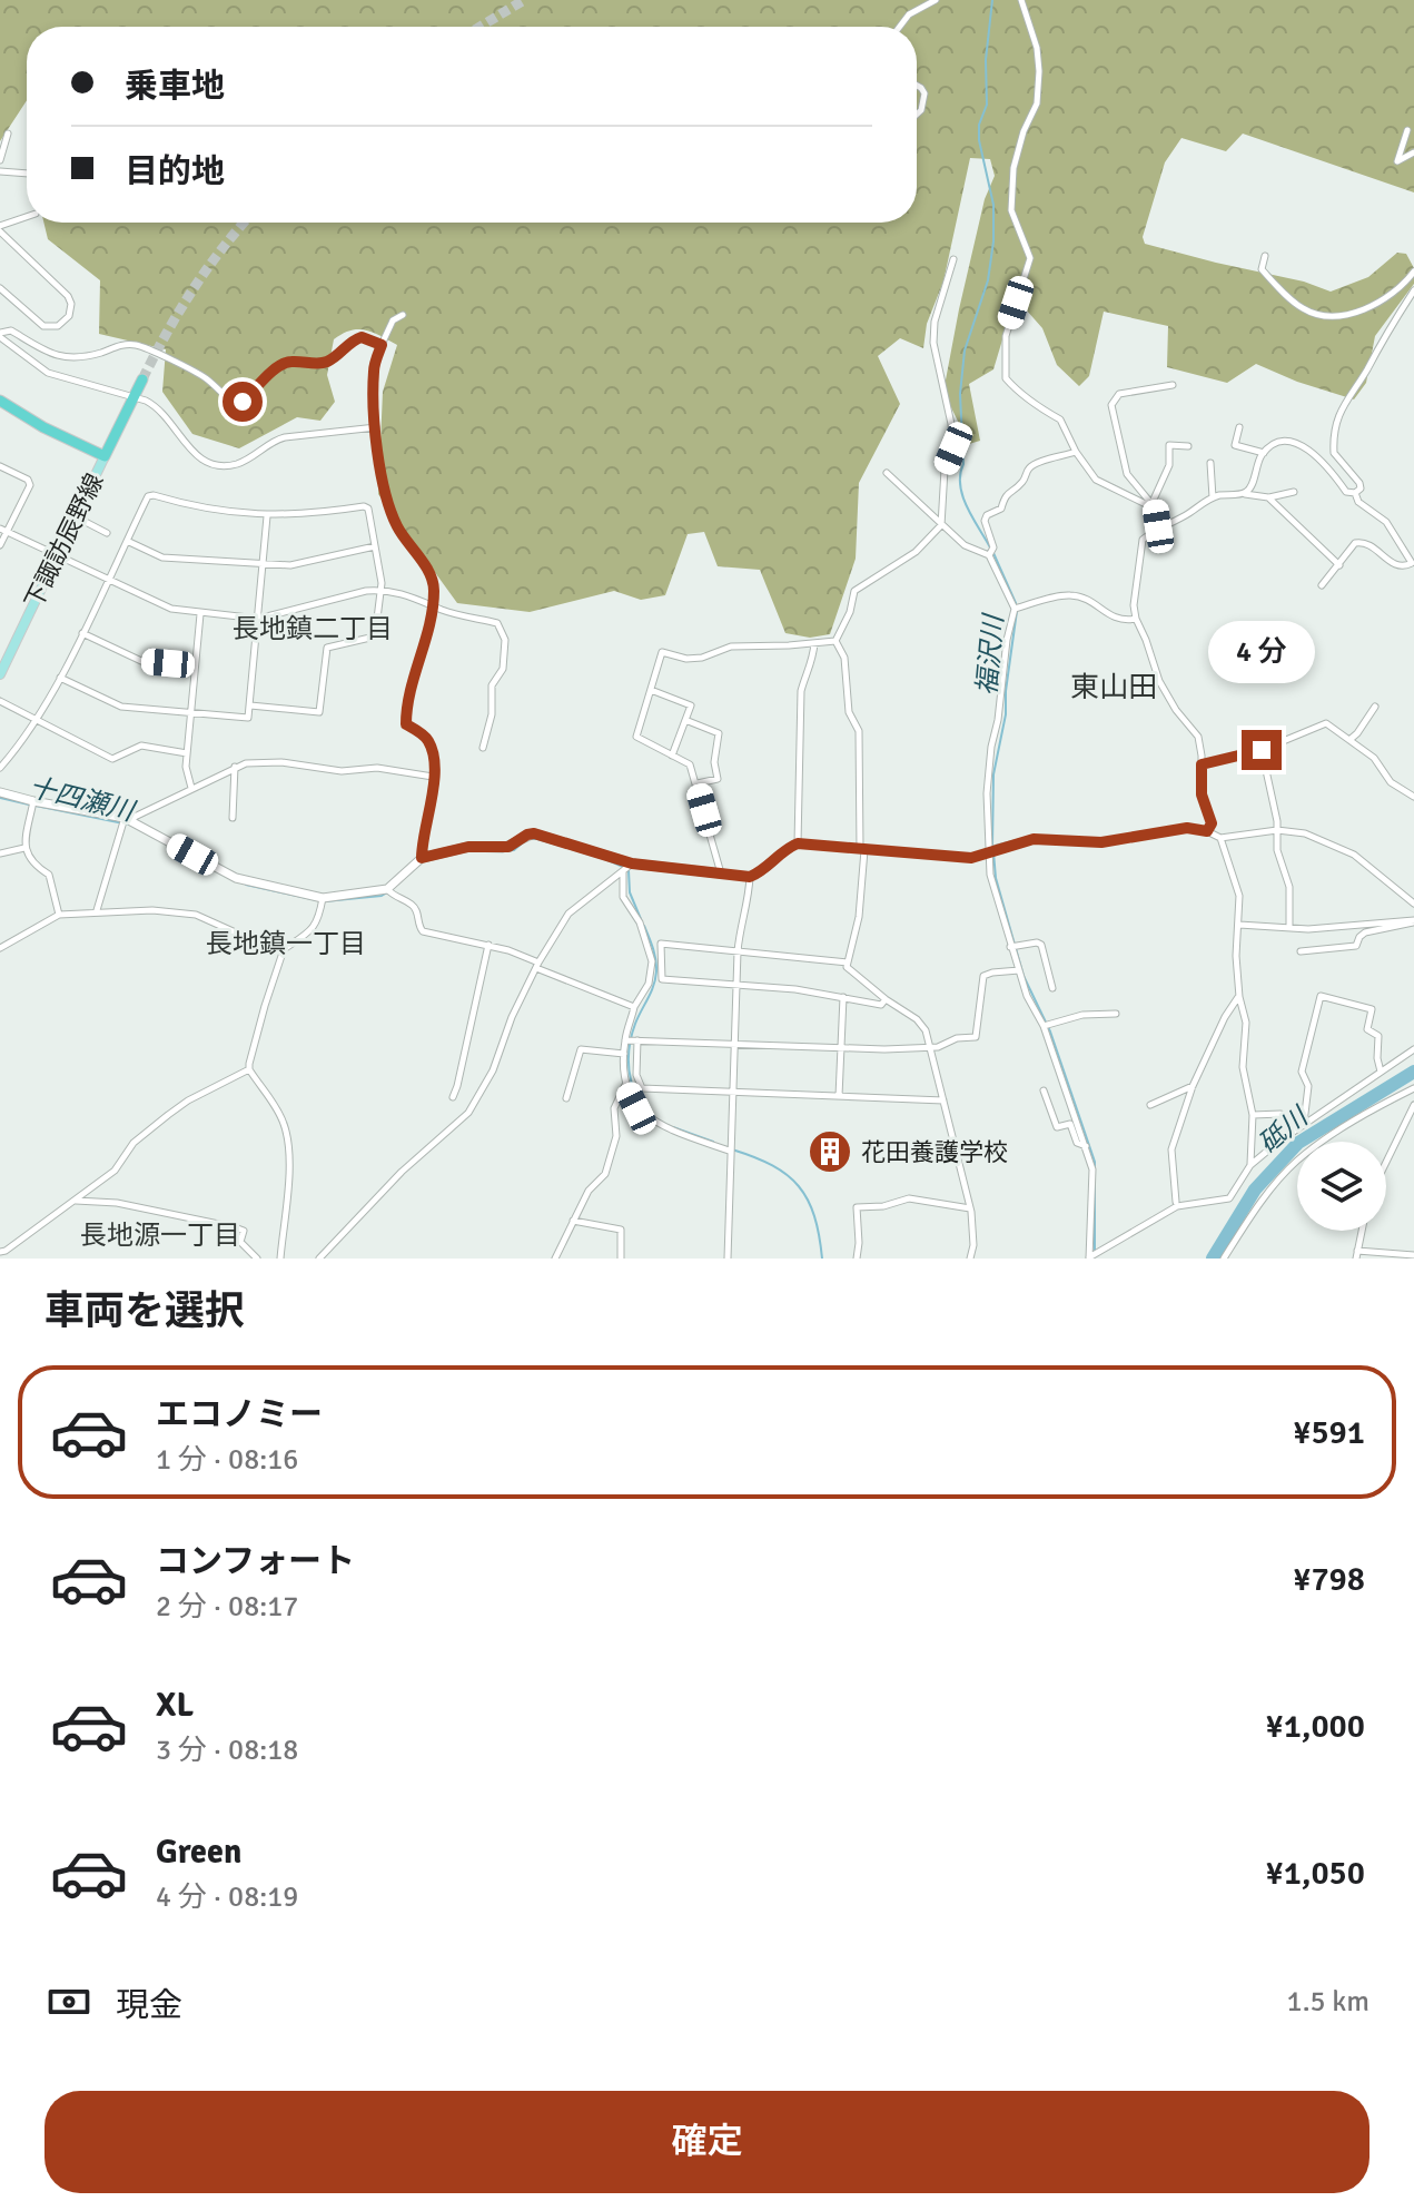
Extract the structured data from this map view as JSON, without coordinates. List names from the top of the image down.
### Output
{
  "streets": {
    "main road": ["下諏訪辰野線"]
  },
  "districts": [
    "長地鎮二丁目",
    "東山田",
    "長地鎮一丁目",
    "長地源一丁目"
  ],
  "water": ["福沢川", "十四瀬川", "砥川"],
  "places": {
    "building": ["花田養護学校"]
  },
  "page": {
    "banner": ["乗車地", "目的地"],
    "bubble": "4 分",
    "heading": "車両を選択",
    "list": [
      {
        "name": "エコノミー",
        "note": "1 分 · 08:16",
        "value": "¥591"
      },
      {
        "name": "コンフォート",
        "note": "2 分 · 08:17",
        "value": "¥798"
      },
      {
        "name": "XL",
        "note": "3 分 · 08:18",
        "value": "¥1,000"
      },
      {
        "name": "Green",
        "note": "4 分 · 08:19",
        "value": "¥1,050"
      }
    ],
    "pay": ["現金", "1.5 km"],
    "buttons": "確定"
  }
}
